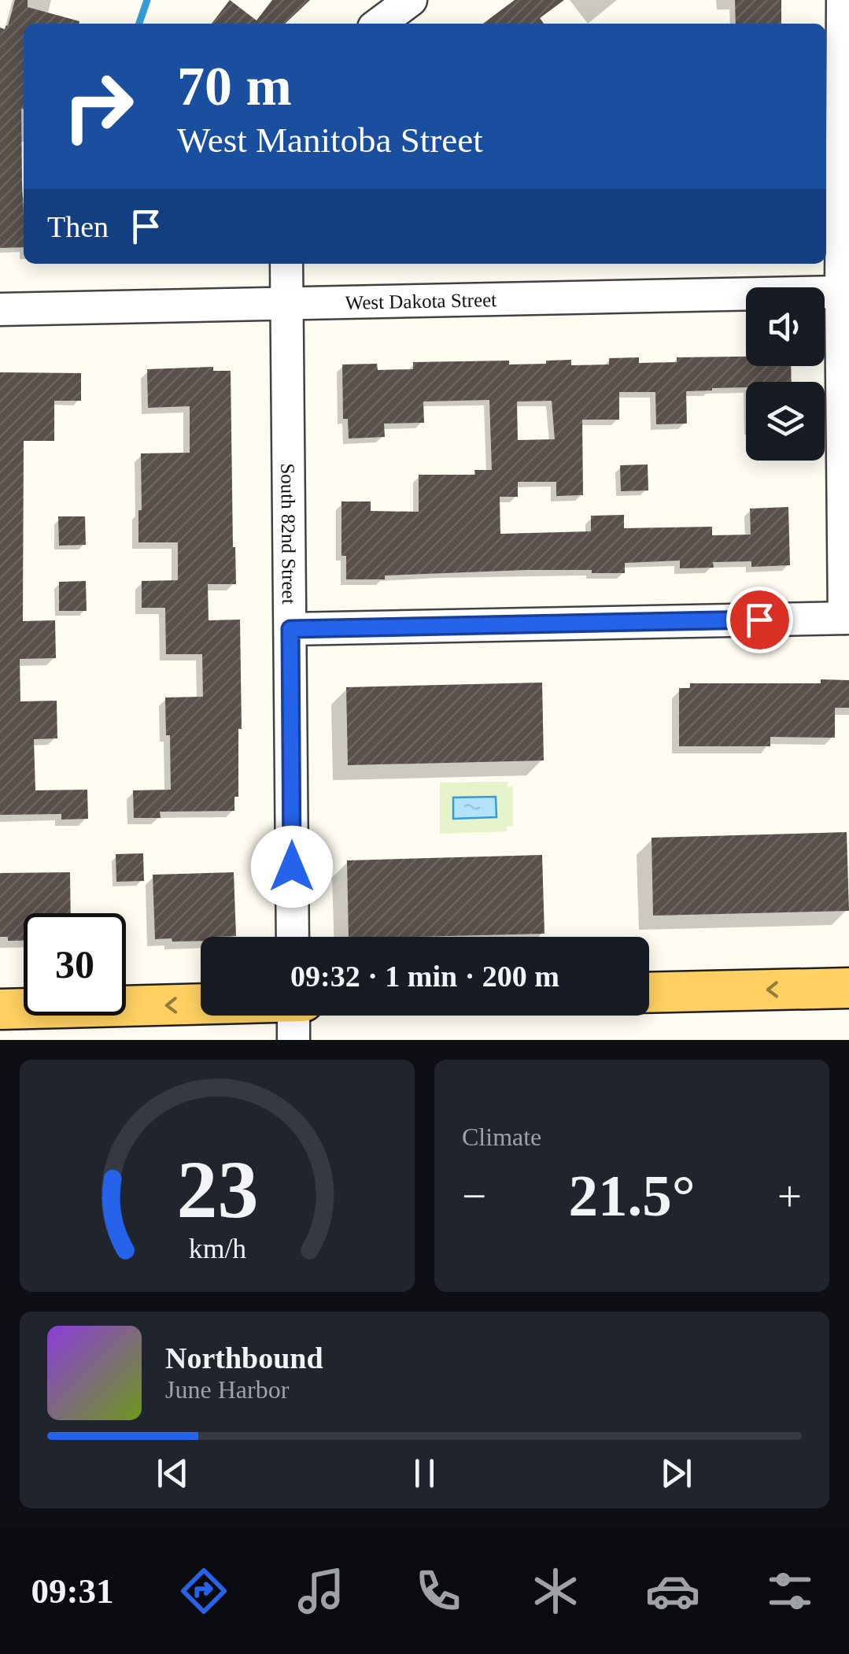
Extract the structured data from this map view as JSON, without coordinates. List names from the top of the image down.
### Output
{
  "streets": {
    "street": ["West Dakota Street", "South 82nd Street"]
  },
  "crossings": [
    ["West Dakota Street", "South 82nd Street"]
  ],
  "page": {
    "turn": ["70 m", "West Manitoba Street"],
    "then": "Then",
    "limit": "30",
    "trip": "09:32 · 1 min · 200 m",
    "tile": "Climate",
    "heat": ["−", "21.5°", "+"],
    "song": ["Northbound", "June Harbor"],
    "tabs": "09:31",
    "gauge": ["23", "km/h"]
  }
}
